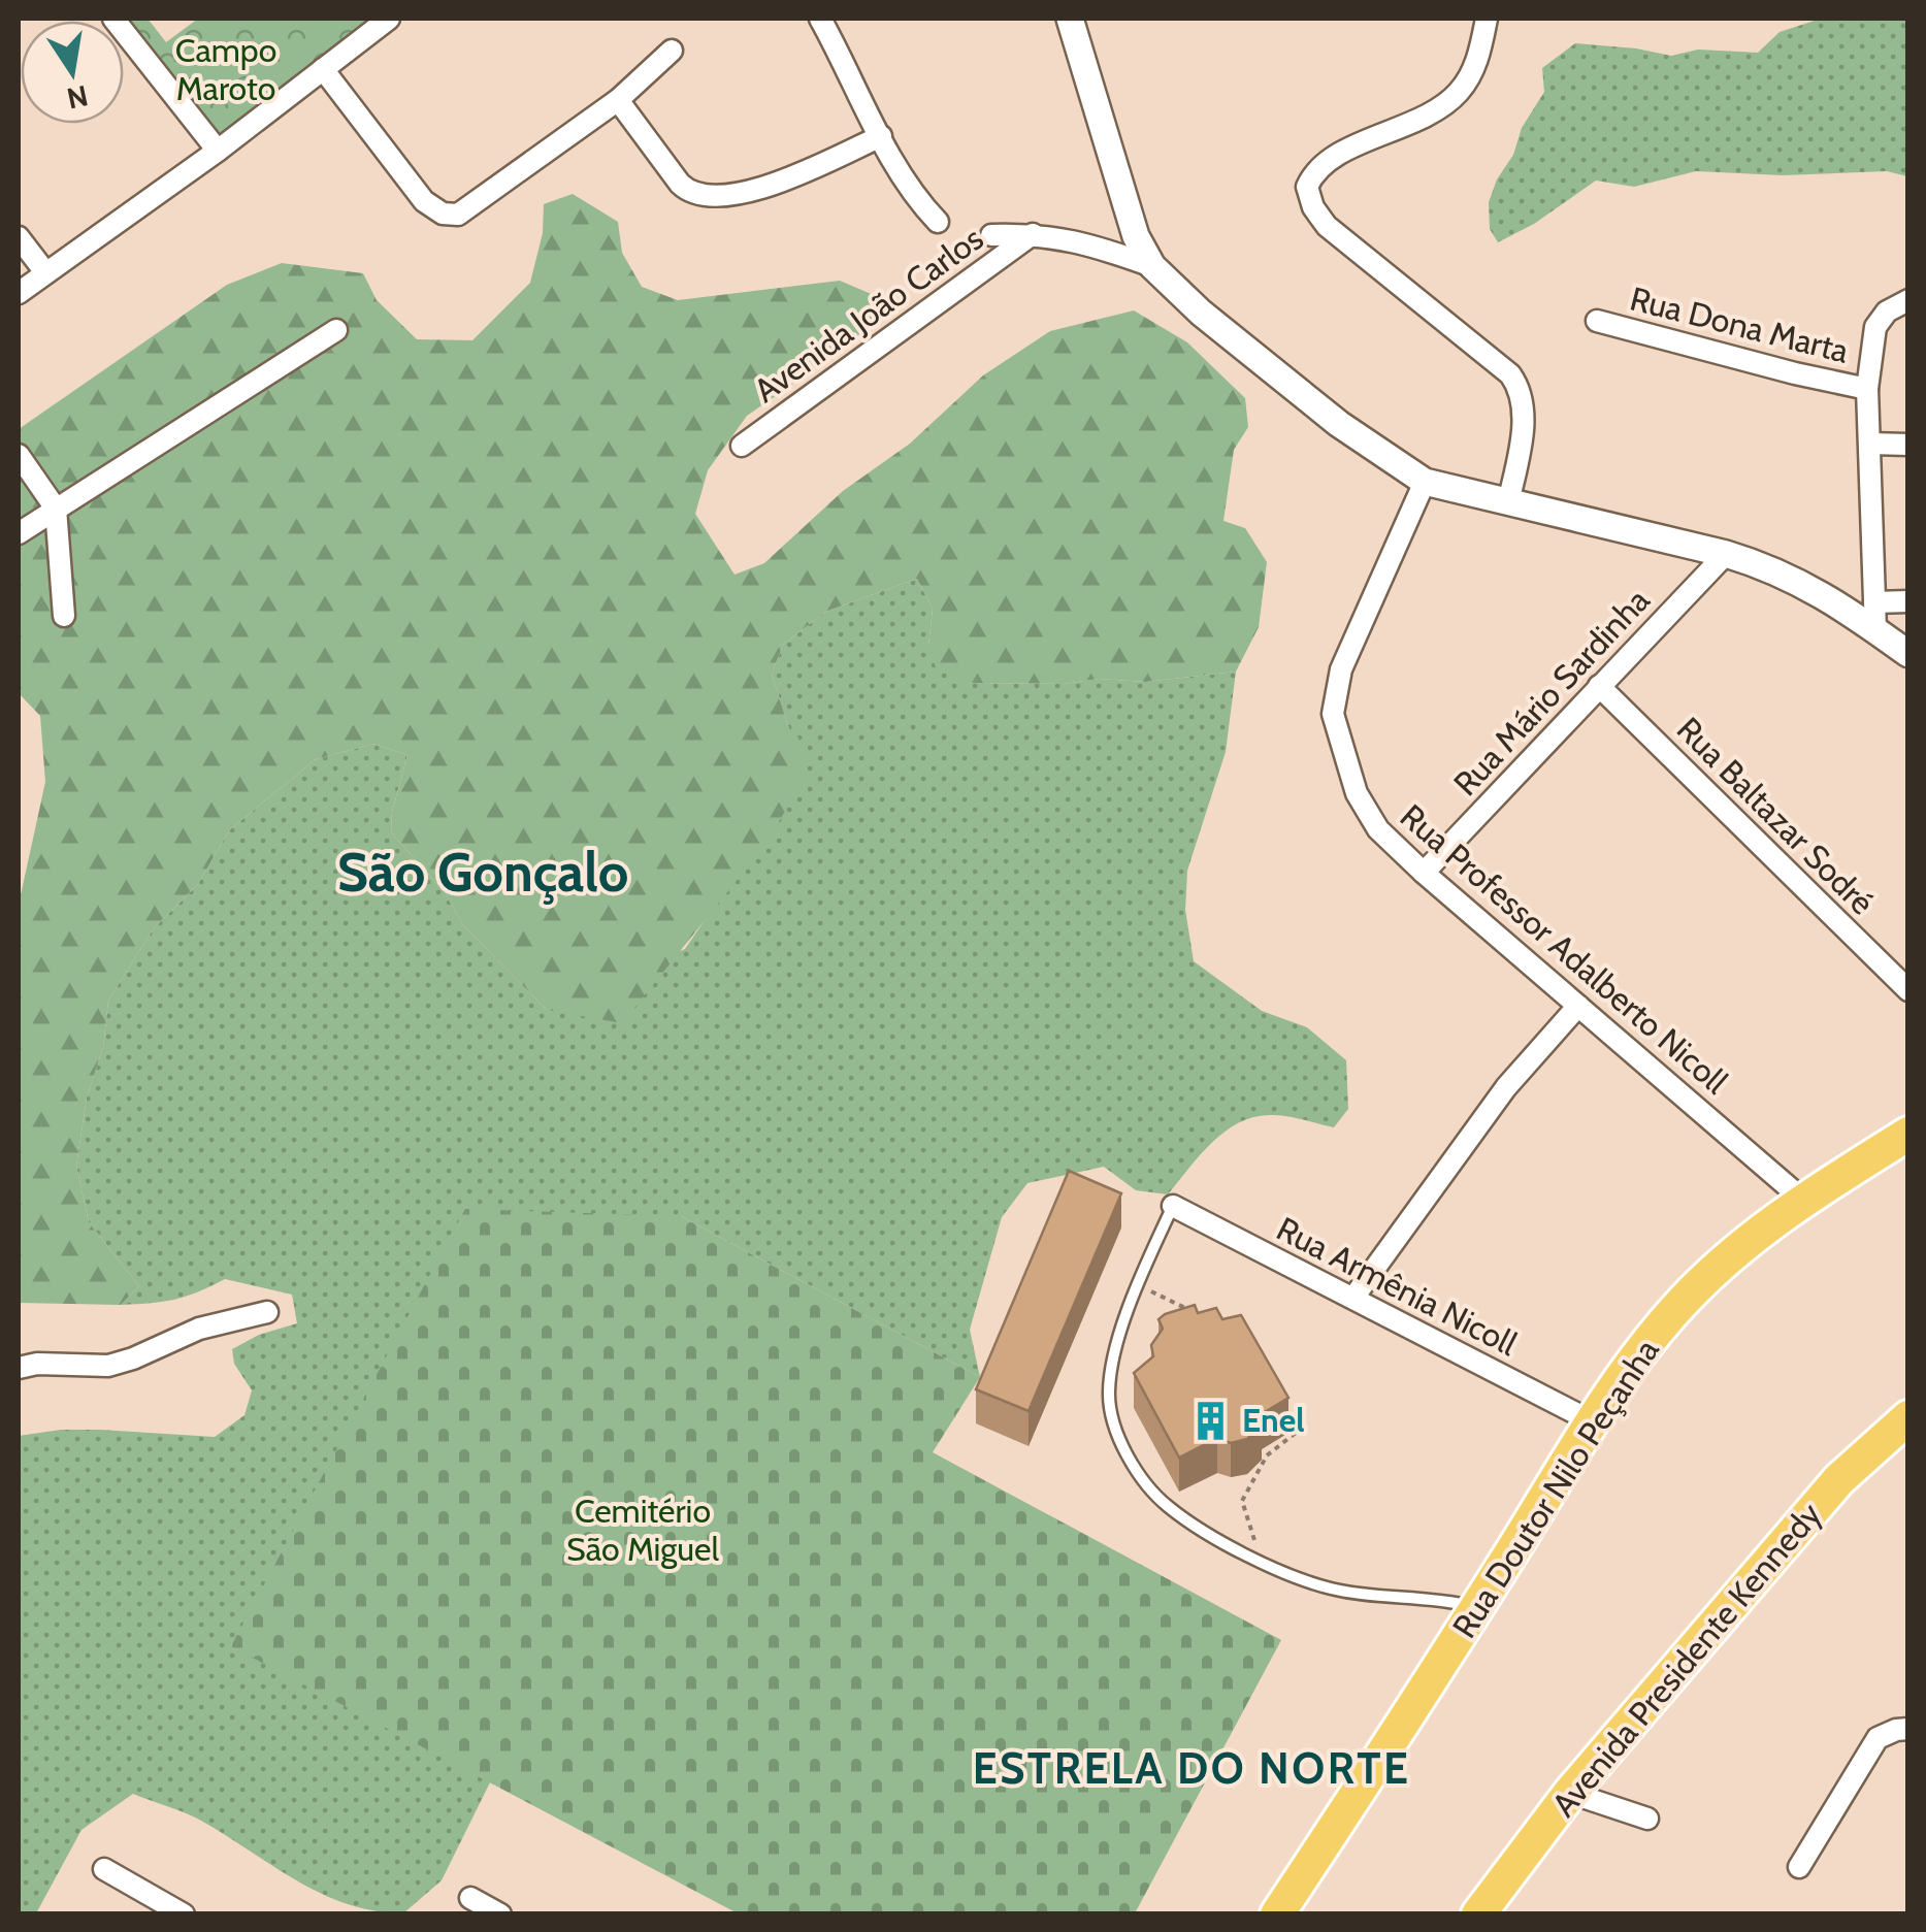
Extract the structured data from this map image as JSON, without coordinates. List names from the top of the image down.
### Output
{
  "streets": {
    "main road": ["Rua Doutor Nilo Peçanha", "Avenida Presidente Kennedy"],
    "street": [
      "Avenida João Carlos",
      "Rua Dona Marta",
      "Rua Mário Sardinha",
      "Rua Baltazar Sodré",
      "Rua Professor Adalberto Nicoll",
      "Rua Armênia Nicoll"
    ]
  },
  "crossings": [
    ["Rua Mário Sardinha", "Rua Baltazar Sodré"],
    ["Rua Mário Sardinha", "Rua Professor Adalberto Nicoll"],
    ["Rua Professor Adalberto Nicoll", "Rua Doutor Nilo Peçanha"],
    ["Rua Armênia Nicoll", "Rua Doutor Nilo Peçanha"]
  ],
  "districts": ["São Gonçalo", "ESTRELA DO NORTE"],
  "parks": ["Campo Maroto", "Cemitério São Miguel"],
  "places": {
    "building": ["Enel"]
  },
  "north": "bottom"
}
